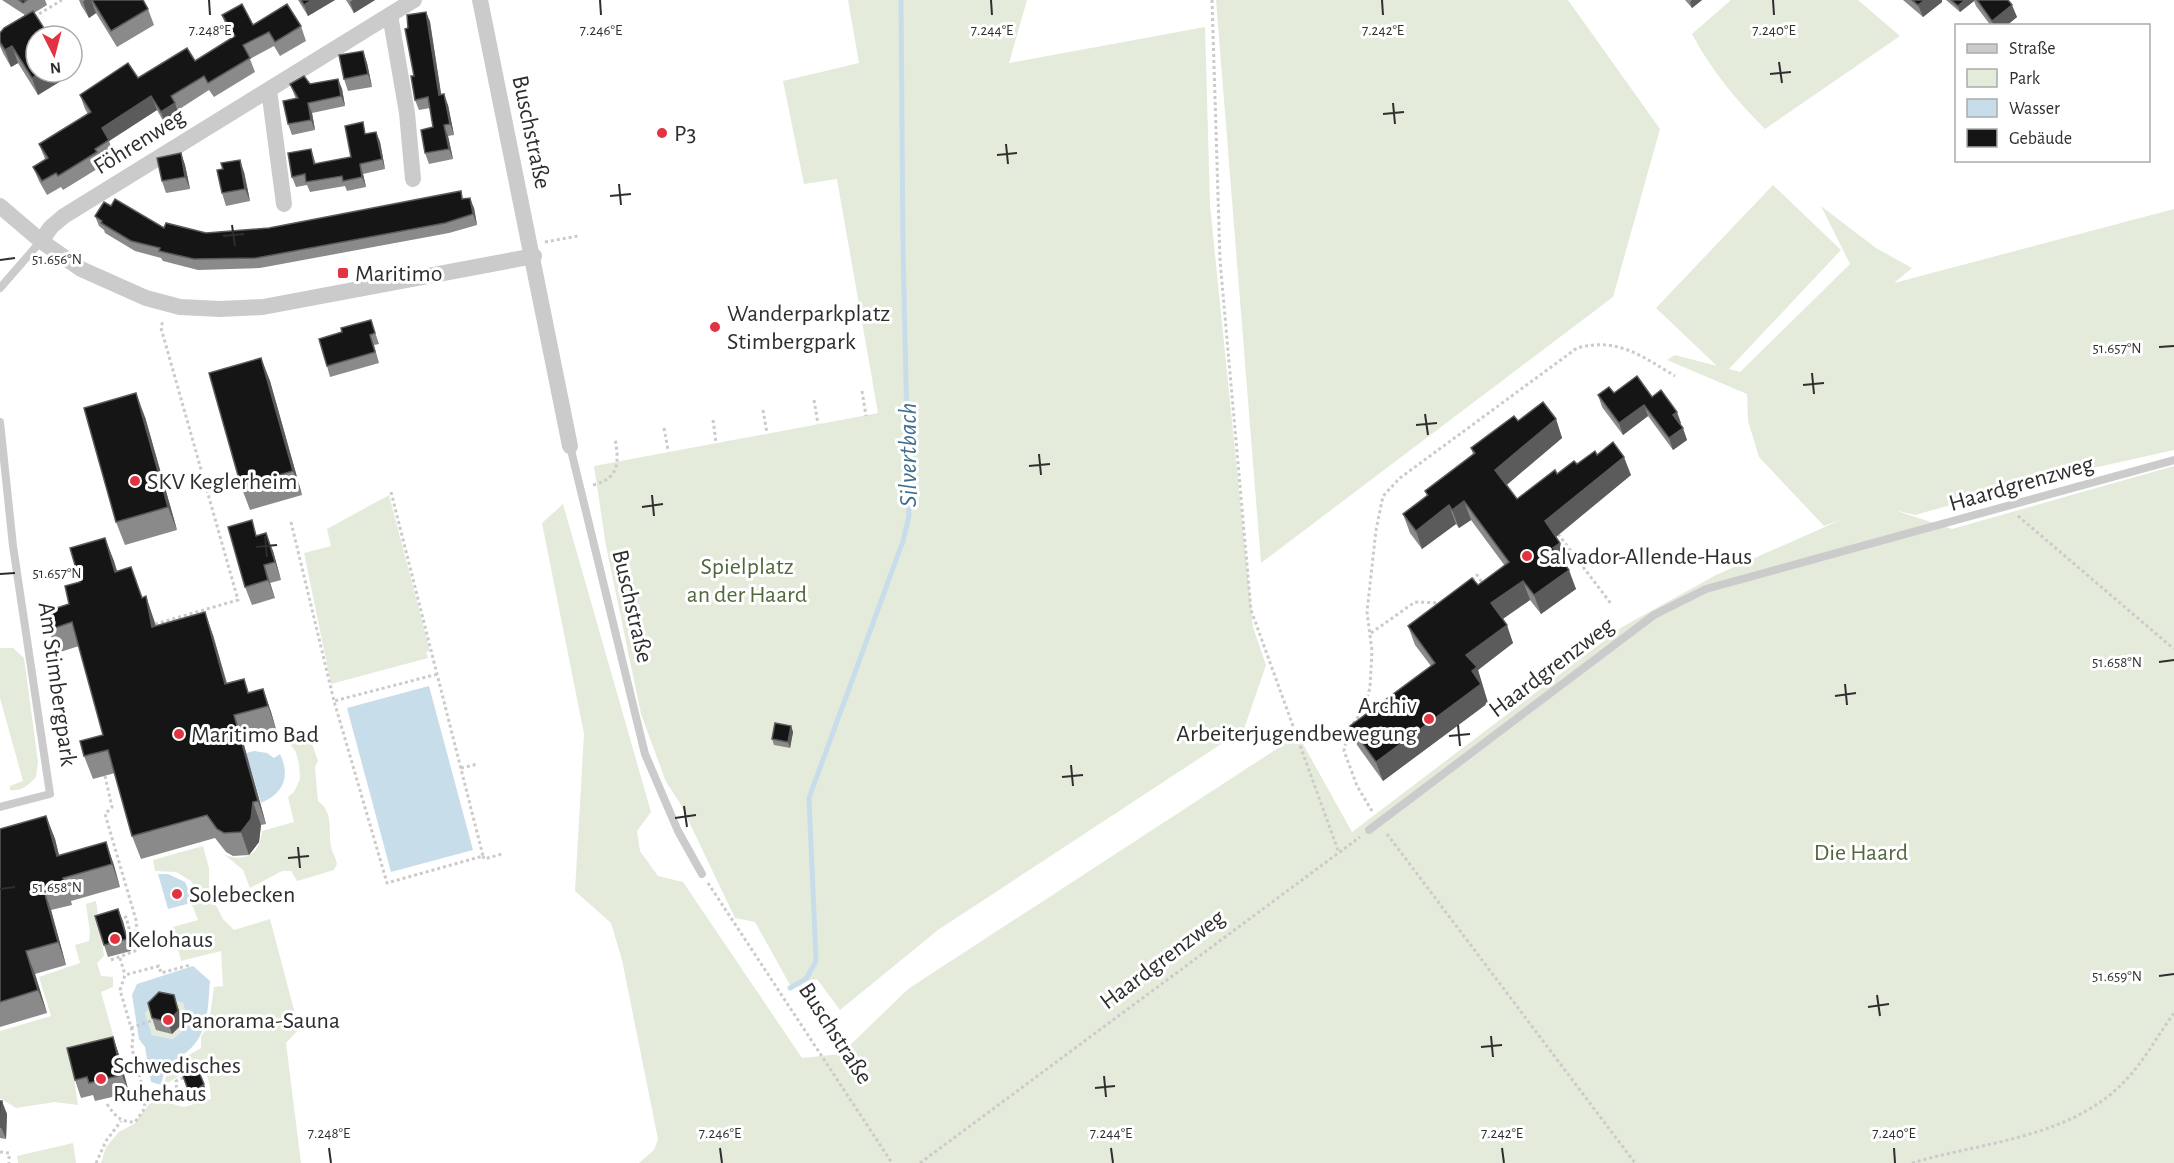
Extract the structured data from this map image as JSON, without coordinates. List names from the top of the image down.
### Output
{
  "streets": {
    "street": ["Buschstraße", "Föhrenweg"],
    "lane": ["Haardgrenzweg", "Am Stimbergpark"]
  },
  "water": ["Silvertbach"],
  "parks": ["Spielplatz an der Haard", "Die Haard"],
  "places": {
    "other": [
      "P3",
      "Wanderparkplatz Stimbergpark",
      "SKV Keglerheim",
      "Salvador-Allende-Haus",
      "Archiv Arbeiterjugendbewegung",
      "Maritimo Bad",
      "Solebecken",
      "Kelohaus",
      "Panorama-Sauna",
      "Schwedisches Ruhehaus"
    ],
    "transit": ["Maritimo"]
  },
  "legend": [
    "Straße",
    "Park",
    "Wasser",
    "Gebäude"
  ],
  "north": "bottom",
  "coordinates": [
    "7.248°E",
    "7.246°E",
    "7.244°E",
    "7.242°E",
    "7.240°E",
    "51.656°N",
    "51.657°N",
    "51.658°N",
    "51.659°N"
  ]
}
